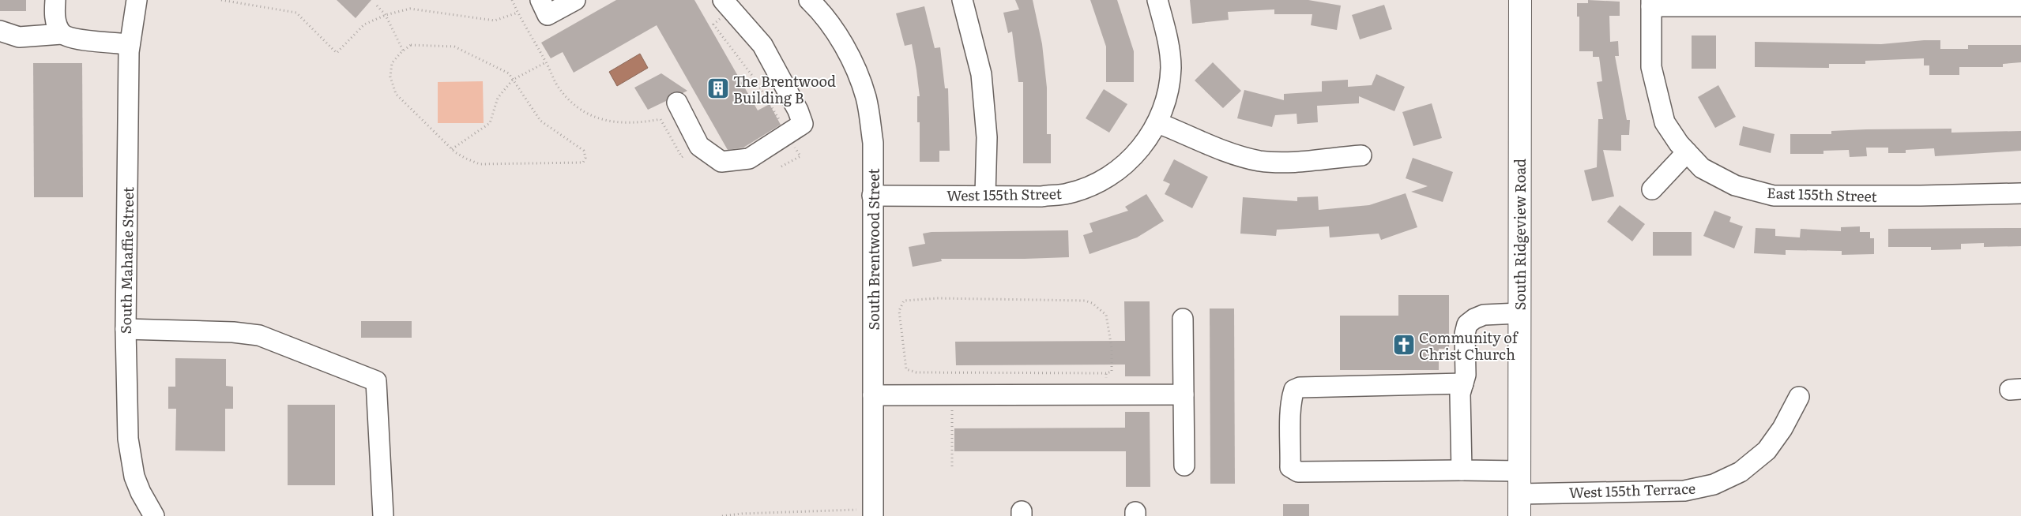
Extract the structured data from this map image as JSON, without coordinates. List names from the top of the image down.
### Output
{
  "streets": {
    "main road": ["South Ridgeview Road"],
    "street": [
      "West 155th Street",
      "East 155th Street",
      "South Brentwood Street",
      "South Mahaffie Street",
      "West 155th Terrace"
    ]
  },
  "crossings": [
    ["West 155th Street", "South Brentwood Street"],
    ["South Ridgeview Road", "West 155th Terrace"]
  ],
  "places": {
    "building": ["The Brentwood Building B"],
    "church": ["Community of Christ Church"]
  }
}
